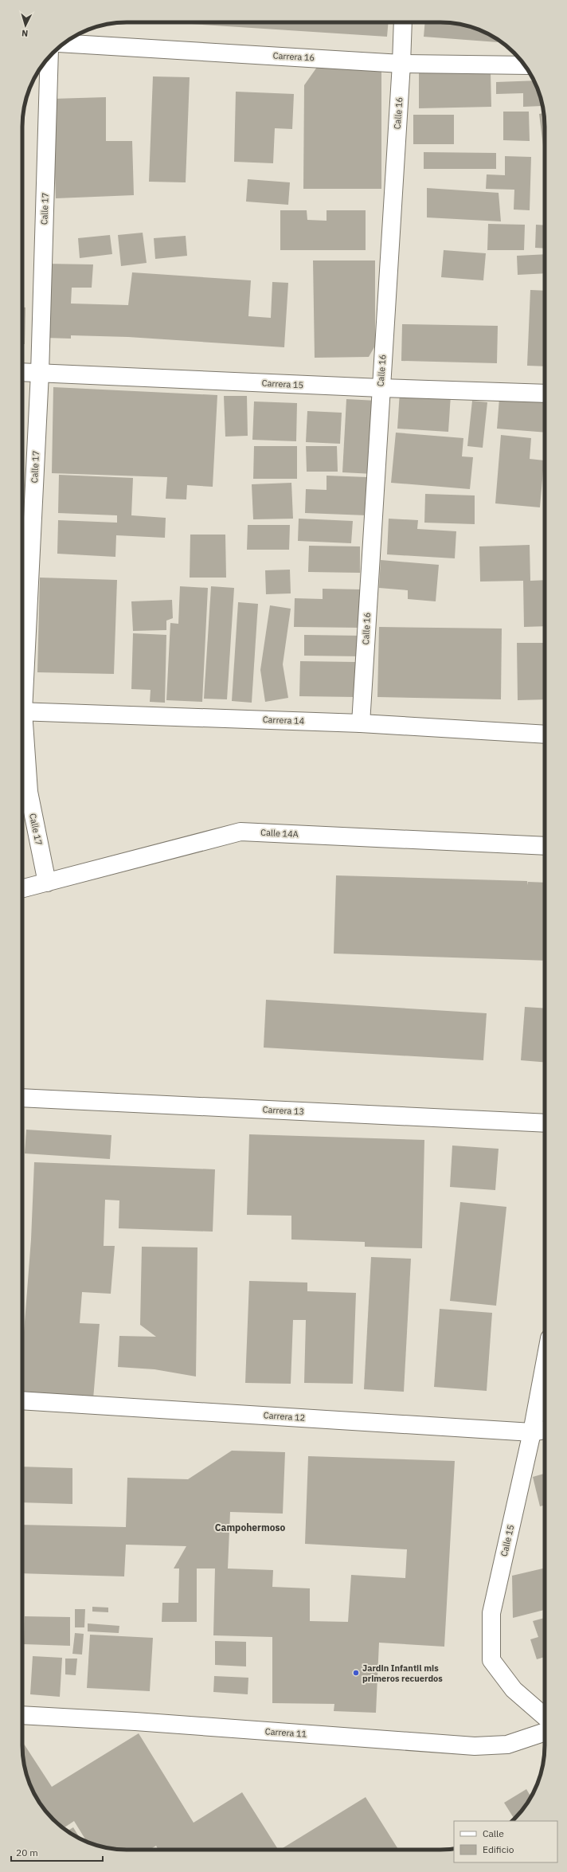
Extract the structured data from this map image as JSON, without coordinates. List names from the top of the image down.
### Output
{
  "streets": {
    "street": [
      "Carrera 16",
      "Calle 16",
      "Calle 17",
      "Carrera 15",
      "Carrera 14",
      "Calle 14A",
      "Carrera 13",
      "Carrera 12",
      "Calle 15",
      "Carrera 11"
    ]
  },
  "crossings": [
    ["Carrera 16", "Calle 16"],
    ["Calle 16", "Carrera 15"],
    ["Calle 16", "Carrera 14"],
    ["Calle 17", "Carrera 15"],
    ["Calle 17", "Calle 14A"],
    ["Carrera 12", "Calle 15"]
  ],
  "districts": ["Campohermoso"],
  "places": ["Jardin Infantil mis primeros recuerdos"],
  "legend": ["Calle", "Edificio"],
  "scale_bar": "20 m",
  "north": "bottom"
}
